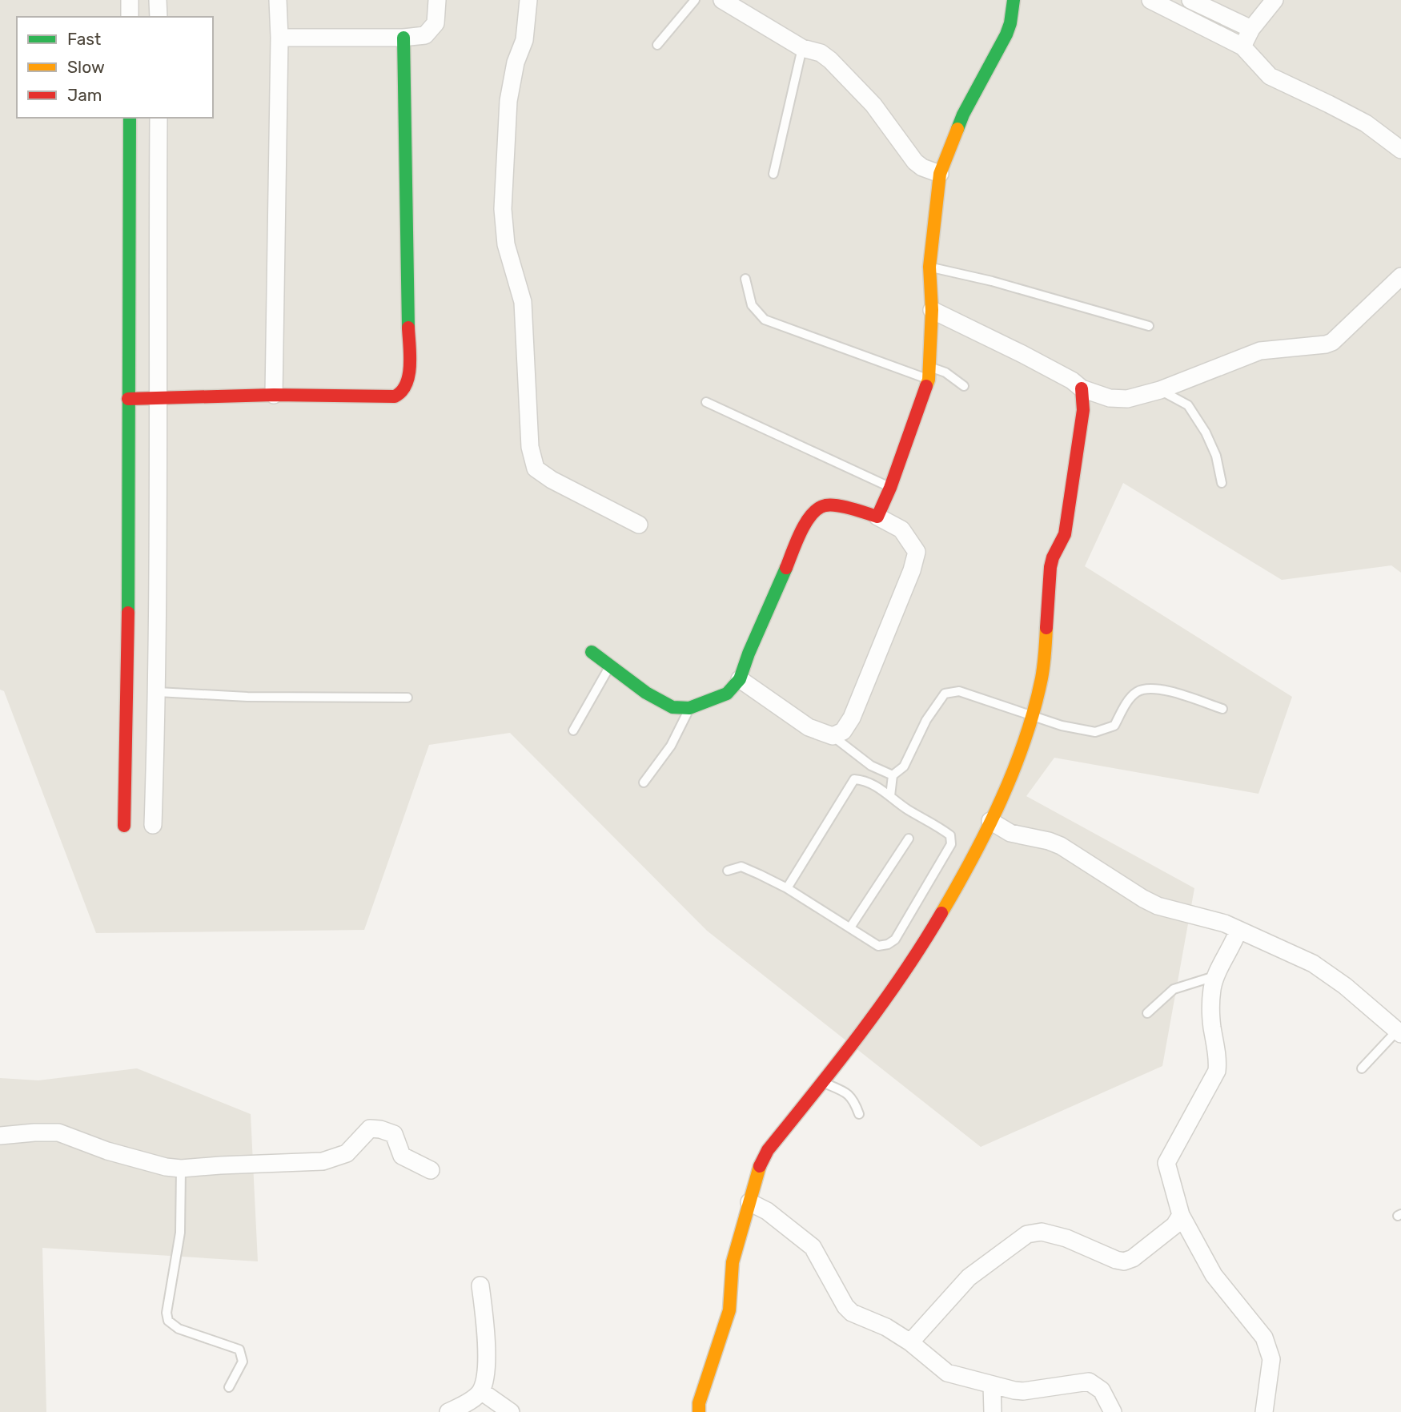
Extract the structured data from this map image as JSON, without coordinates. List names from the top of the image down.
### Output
{
  "legend": ["Fast", "Slow", "Jam"]
}
